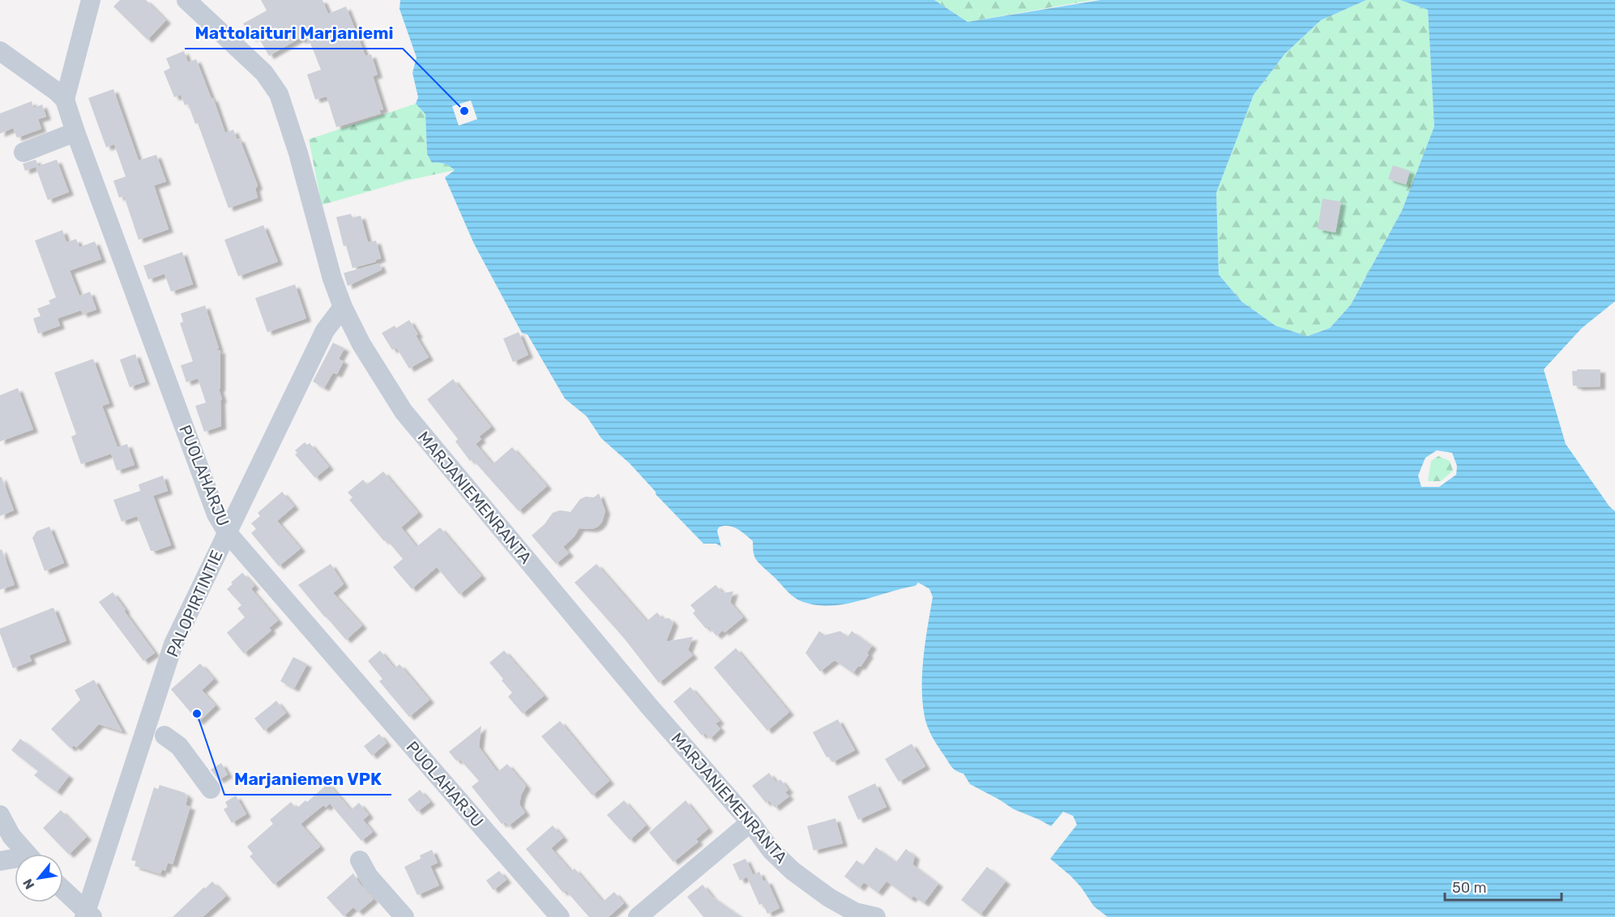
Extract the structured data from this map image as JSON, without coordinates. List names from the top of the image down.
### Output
{
  "streets": {
    "street": ["PUOLAHARJU", "MARJANIEMENRANTA", "PALOPIRTINTIE"]
  },
  "crossings": [
    ["PUOLAHARJU", "PALOPIRTINTIE"],
    ["MARJANIEMENRANTA", "PALOPIRTINTIE"]
  ],
  "places": ["Mattolaituri Marjaniemi", "Marjaniemen VPK"],
  "scale_bar": "50 m",
  "north": "bottom left"
}
